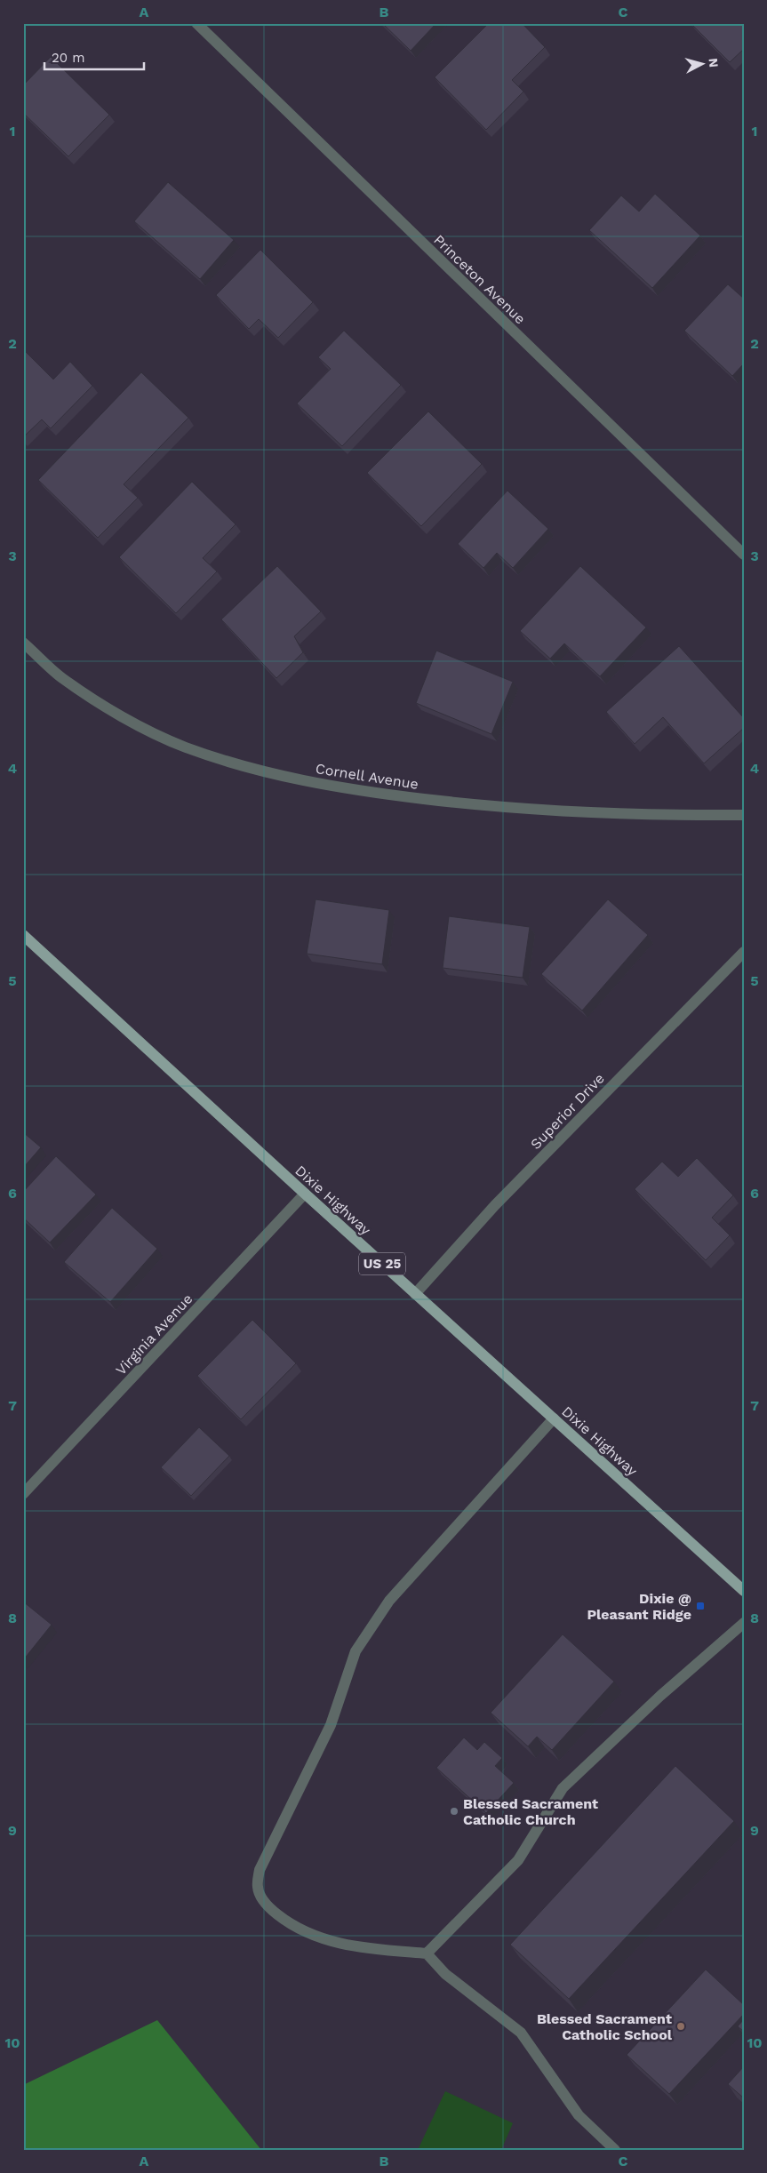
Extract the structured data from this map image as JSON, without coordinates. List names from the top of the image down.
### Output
{
  "streets": {
    "main road": ["Dixie Highway", "US 25"],
    "street": [
      "Princeton Avenue",
      "Cornell Avenue",
      "Superior Drive",
      "Virginia Avenue"
    ]
  },
  "crossings": [
    ["Superior Drive", "Dixie Highway"],
    ["Dixie Highway", "Virginia Avenue"]
  ],
  "places": {
    "transit": ["Dixie @ Pleasant Ridge"],
    "other": ["Blessed Sacrament Catholic Church", "Blessed Sacrament Catholic School"]
  },
  "scale_bar": "20 m",
  "north": "right",
  "grid": {
    "columns": ["A", "B", "C"],
    "rows": [
      "1",
      "2",
      "3",
      "4",
      "5",
      "6",
      "7",
      "8",
      "9",
      "10"
    ]
  }
}
